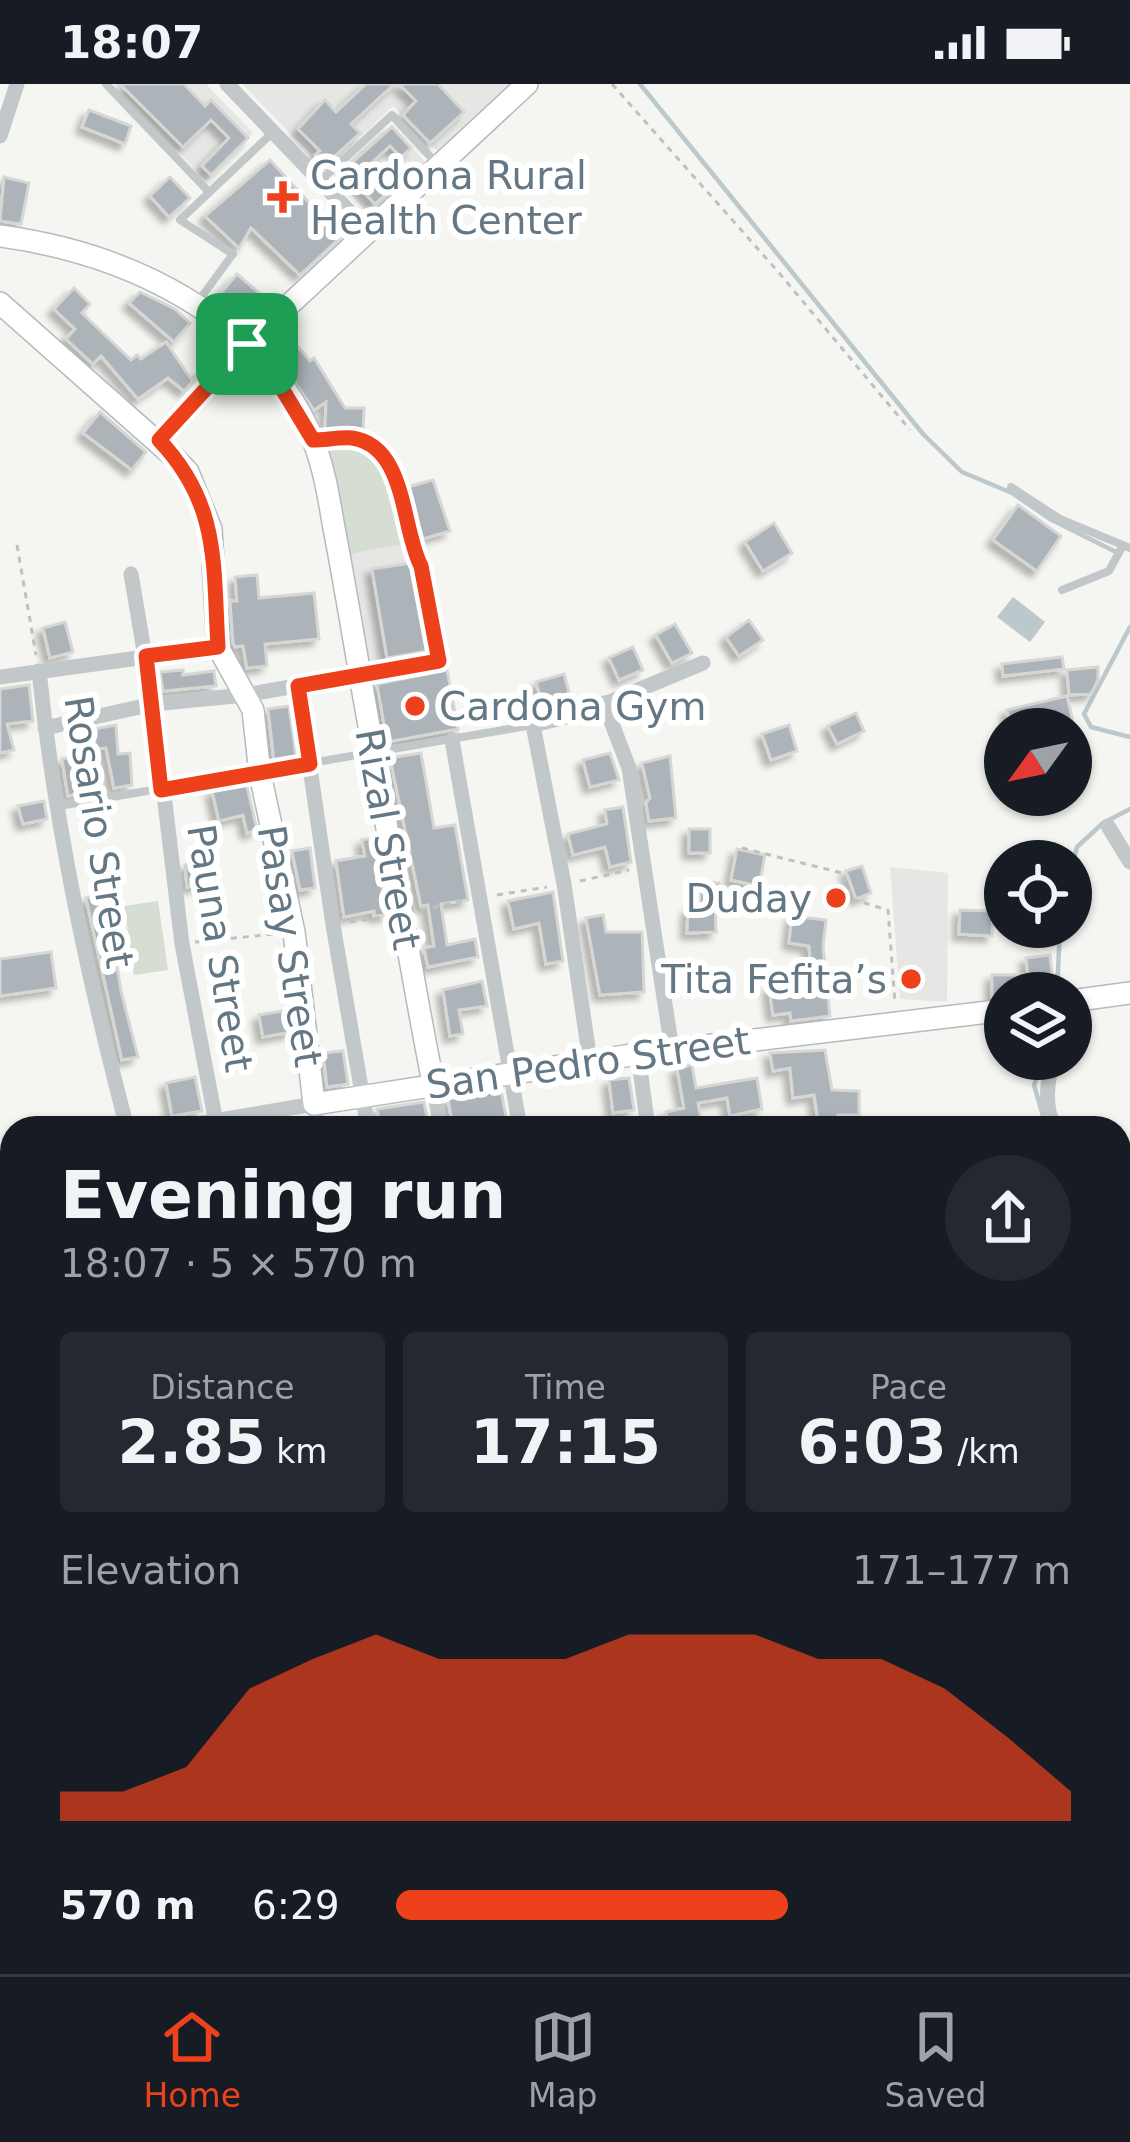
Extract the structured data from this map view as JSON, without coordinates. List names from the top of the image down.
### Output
{
  "streets": {
    "main road": ["Rizal Street", "Pasay Street", "San Pedro Street"],
    "street": ["Rosario Street", "Pauna Street"]
  },
  "crossings": [
    ["Rizal Street", "San Pedro Street"],
    ["Pasay Street", "San Pedro Street"]
  ],
  "places": {
    "health": ["Cardona Rural Health Center"],
    "other": ["Cardona Gym", "Duday", "Tita Fefita’s"]
  },
  "north": "bottom left",
  "page": {
    "status": "18:07",
    "heading": ["Evening run", "18:07 · 5 × 570 m"],
    "stats": [
      ["Distance", "2.85 km"],
      ["Time", "17:15"],
      ["Pace", "6:03 /km"]
    ],
    "chart": ["Elevation", "171–177 m"],
    "list": [
      {
        "name": "570 m",
        "note": "6:29"
      }
    ],
    "tabs": ["Home", "Map", "Saved"]
  }
}
